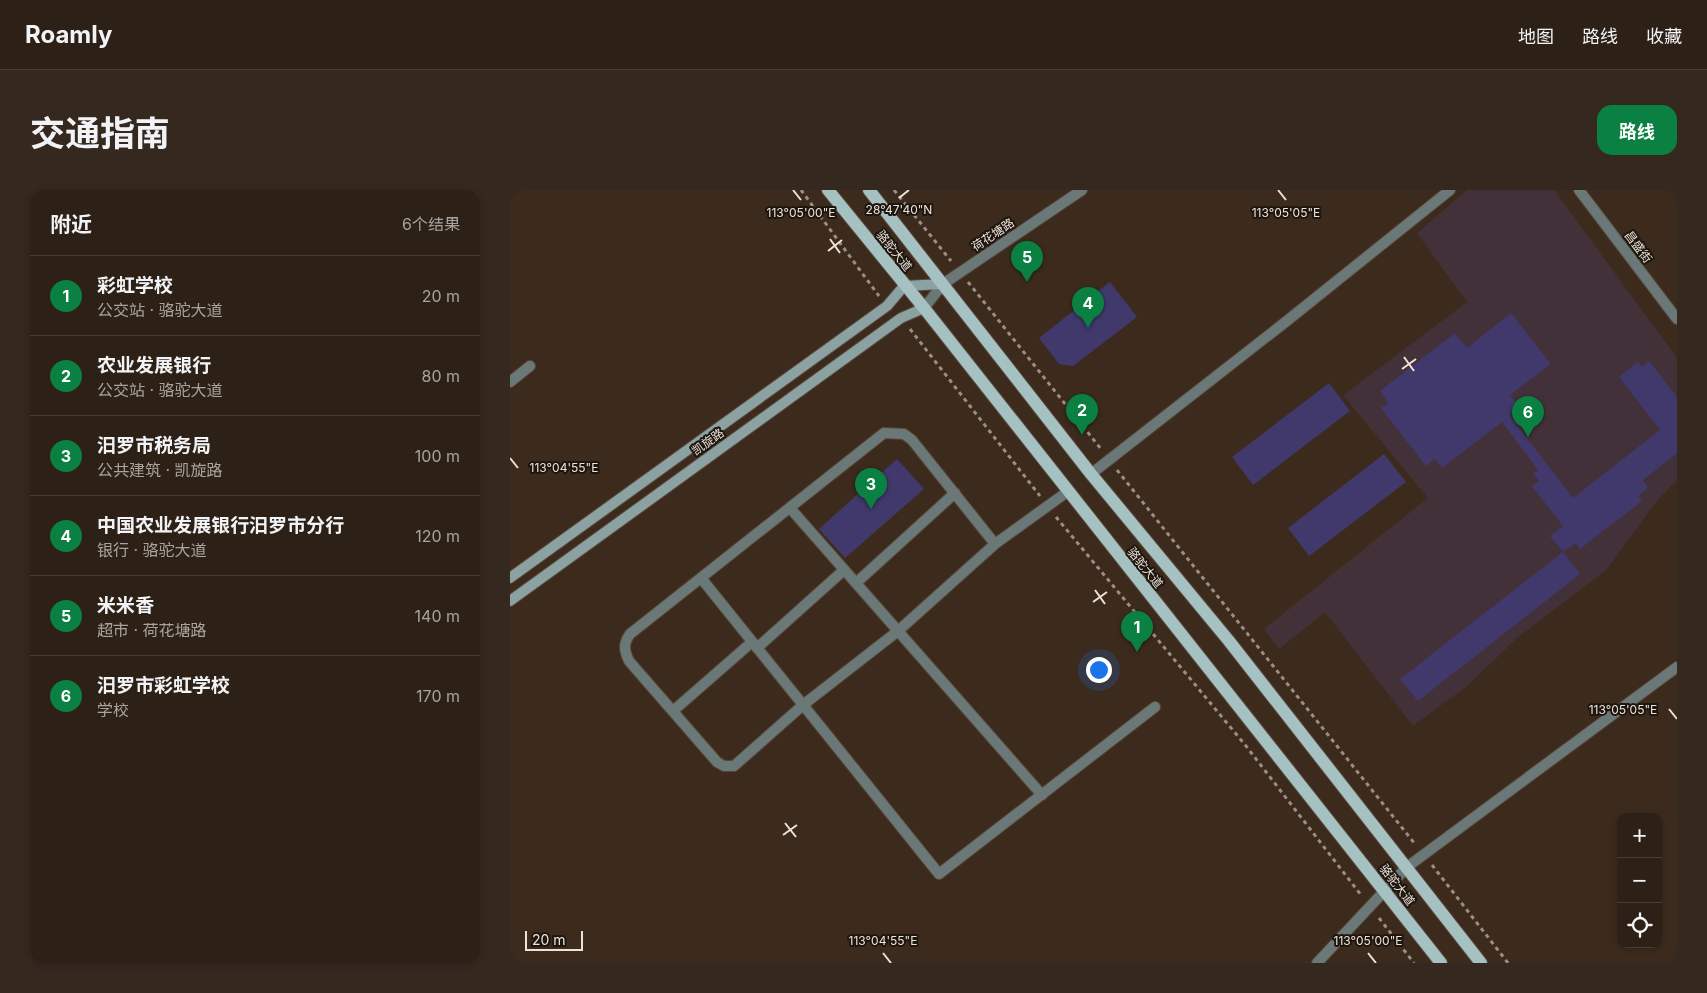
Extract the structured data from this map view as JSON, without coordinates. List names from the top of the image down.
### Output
{
  "streets": {
    "main road": ["骆驼大道"],
    "street": ["荷花塘路", "昌盛街", "凯旋路"]
  },
  "crossings": [
    ["荷花塘路", "骆驼大道"],
    ["荷花塘路", "凯旋路"],
    ["骆驼大道", "凯旋路"]
  ],
  "scale_bar": "20 m",
  "page": {
    "header": "Roamly",
    "nav": ["地图", "路线", "收藏"],
    "title": "交通指南",
    "buttons": "路线",
    "heading": ["附近", "6个结果"],
    "pins": [
      "5",
      "4",
      "2",
      "6",
      "3",
      "1"
    ],
    "list": [
      {
        "mark": "1",
        "name": "彩虹学校",
        "note": "公交站 · 骆驼大道",
        "value": "20 m"
      },
      {
        "mark": "2",
        "name": "农业发展银行",
        "note": "公交站 · 骆驼大道",
        "value": "80 m"
      },
      {
        "mark": "3",
        "name": "汨罗市税务局",
        "note": "公共建筑 · 凯旋路",
        "value": "100 m"
      },
      {
        "mark": "4",
        "name": "中国农业发展银行汨罗市分行",
        "note": "银行 · 骆驼大道",
        "value": "120 m"
      },
      {
        "mark": "5",
        "name": "米米香",
        "note": "超市 · 荷花塘路",
        "value": "140 m"
      },
      {
        "mark": "6",
        "name": "汨罗市彩虹学校",
        "note": "学校",
        "value": "170 m"
      }
    ],
    "map_buttons": ["+", "−"],
    "scale": "20 m"
  },
  "coordinates": [
    "28°47'40\"N",
    "113°05'00\"E",
    "113°05'05\"E",
    "113°04'55\"E"
  ]
}
